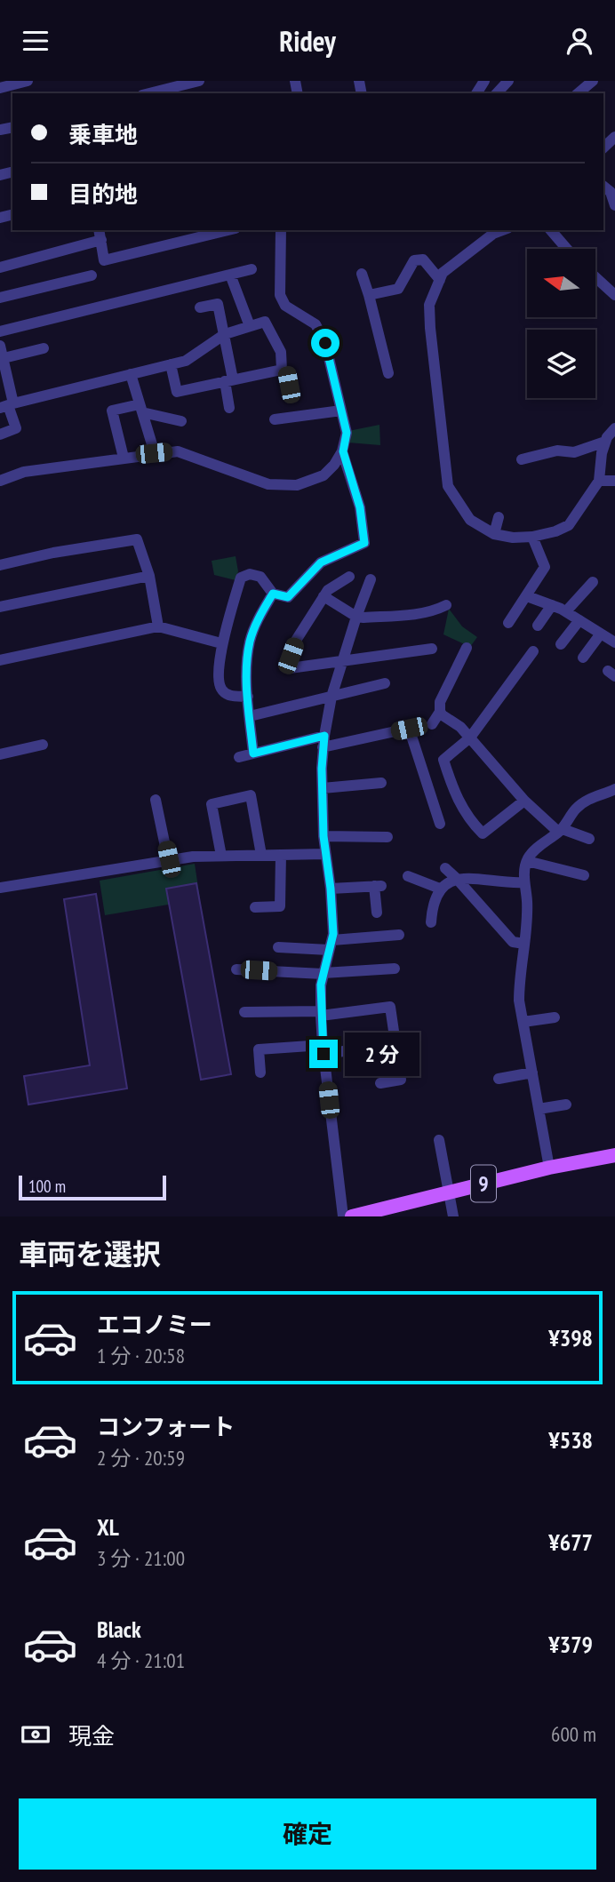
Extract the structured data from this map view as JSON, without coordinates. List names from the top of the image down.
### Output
{
  "streets": {
    "main road": ["9"]
  },
  "scale_bar": "100 m",
  "north": "left",
  "page": {
    "header": "Ridey",
    "banner": ["乗車地", "目的地"],
    "bubble": "2 分",
    "scale": "100 m",
    "heading": "車両を選択",
    "list": [
      {
        "name": "エコノミー",
        "note": "1 分 · 20:58",
        "value": "¥398"
      },
      {
        "name": "コンフォート",
        "note": "2 分 · 20:59",
        "value": "¥538"
      },
      {
        "name": "XL",
        "note": "3 分 · 21:00",
        "value": "¥677"
      },
      {
        "name": "Black",
        "note": "4 分 · 21:01",
        "value": "¥379"
      }
    ],
    "pay": ["現金", "600 m"],
    "buttons": "確定"
  }
}
